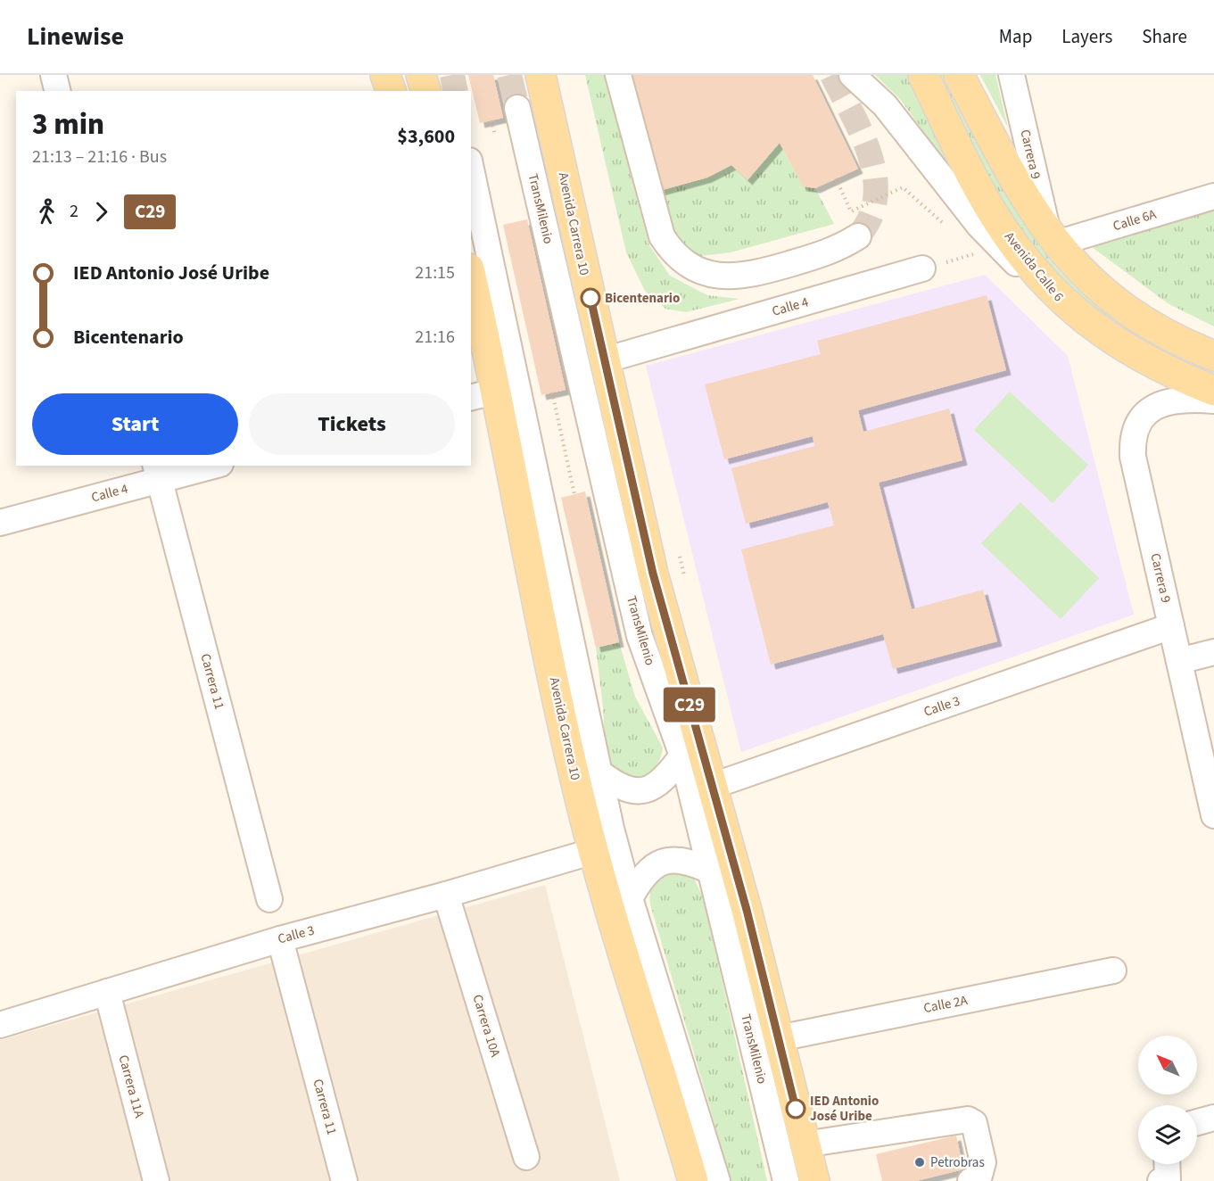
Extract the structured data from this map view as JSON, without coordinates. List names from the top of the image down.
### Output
{
  "streets": {
    "main road": ["Avenida Carrera 10", "Avenida Calle 6"],
    "street": [
      "Carrera 9",
      "TransMilenio",
      "Calle 6A",
      "Calle 4",
      "Carrera 11",
      "Calle 3",
      "Calle 2A",
      "Carrera 10A",
      "Carrera 11A"
    ]
  },
  "crossings": [
    ["Carrera 9", "Calle 6A"],
    ["Carrera 9", "Calle 3"],
    ["Avenida Carrera 10", "Calle 4"],
    ["Avenida Carrera 10", "Calle 3"],
    ["Avenida Carrera 10", "Calle 2A"],
    ["Calle 4", "Carrera 11"],
    ["Carrera 11", "Calle 3"],
    ["Calle 3", "Carrera 10A"],
    ["Calle 3", "Carrera 11A"]
  ],
  "places": ["Bicentenario", "IED Antonio José Uribe", "Petrobras"],
  "lines": ["bus line C29"],
  "north": "top left",
  "page": {
    "header": "Linewise",
    "nav": ["Map", "Layers", "Share"],
    "on_map": "C29",
    "heading": ["3 min", "21:13 – 21:16 · Bus", "$3,600"],
    "legs": ["2", "C29"],
    "list": [
      {
        "name": "IED Antonio José Uribe",
        "value": "21:15"
      },
      {
        "name": "Bicentenario",
        "value": "21:16"
      }
    ],
    "buttons": ["Start", "Tickets"]
  }
}
